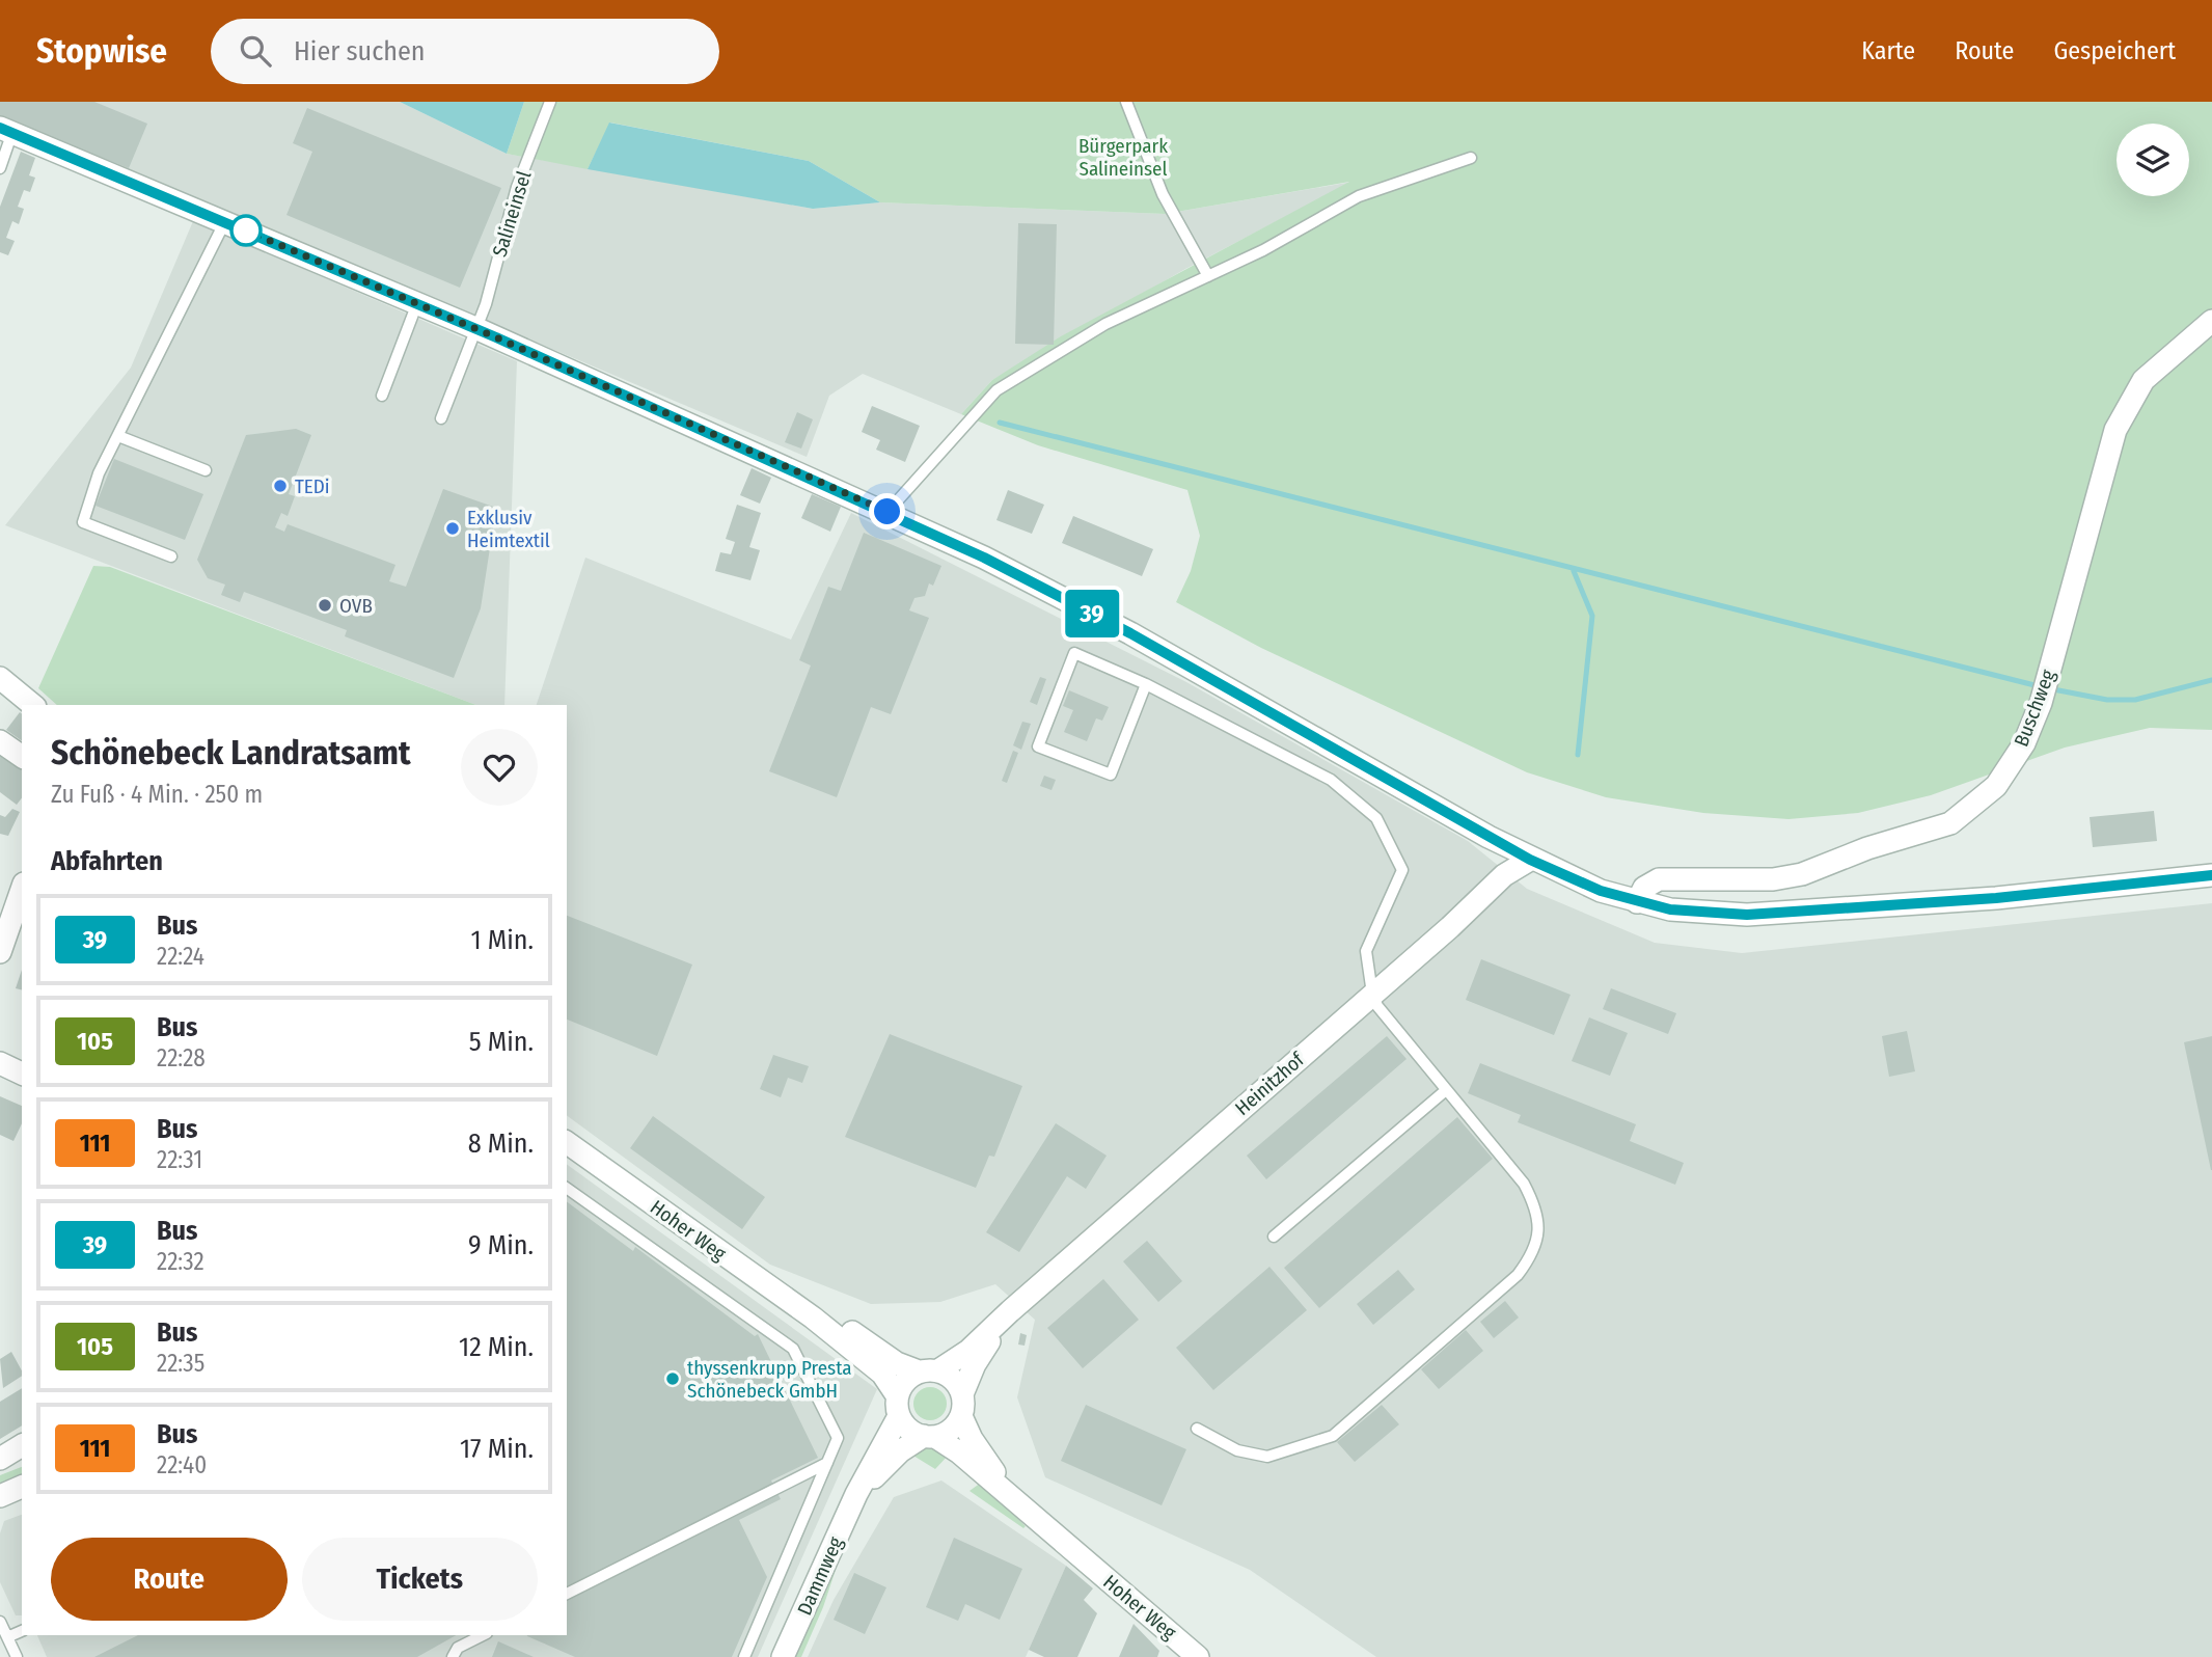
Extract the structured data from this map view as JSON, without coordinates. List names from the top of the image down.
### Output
{
  "streets": {
    "street": [
      "Buschweg",
      "Heinitzhof",
      "Hoher Weg",
      "Dammweg"
    ],
    "lane": ["Salineinsel"]
  },
  "crossings": [
    ["Heinitzhof", "Hoher Weg"],
    ["Heinitzhof", "Dammweg"],
    ["Hoher Weg", "Dammweg"]
  ],
  "parks": ["Bürgerpark Salineinsel"],
  "places": [
    "TEDi",
    "Exklusiv Heimtextil",
    "OVB",
    "thyssenkrupp Presta Schönebeck GmbH"
  ],
  "lines": ["bus line 39"],
  "page": {
    "header": "Stopwise",
    "search": "Hier suchen",
    "nav": ["Karte", "Route", "Gespeichert"],
    "on_map": "39",
    "heading": [
      ["Schönebeck Landratsamt", "Zu Fuß · 4 Min. · 250 m"],
      "Abfahrten"
    ],
    "list": [
      {
        "mark": "39",
        "name": "Bus",
        "note": "22:24",
        "value": "1 Min."
      },
      {
        "mark": "105",
        "name": "Bus",
        "note": "22:28",
        "value": "5 Min."
      },
      {
        "mark": "111",
        "name": "Bus",
        "note": "22:31",
        "value": "8 Min."
      },
      {
        "mark": "39",
        "name": "Bus",
        "note": "22:32",
        "value": "9 Min."
      },
      {
        "mark": "105",
        "name": "Bus",
        "note": "22:35",
        "value": "12 Min."
      },
      {
        "mark": "111",
        "name": "Bus",
        "note": "22:40",
        "value": "17 Min."
      }
    ],
    "buttons": ["Route", "Tickets"]
  }
}
